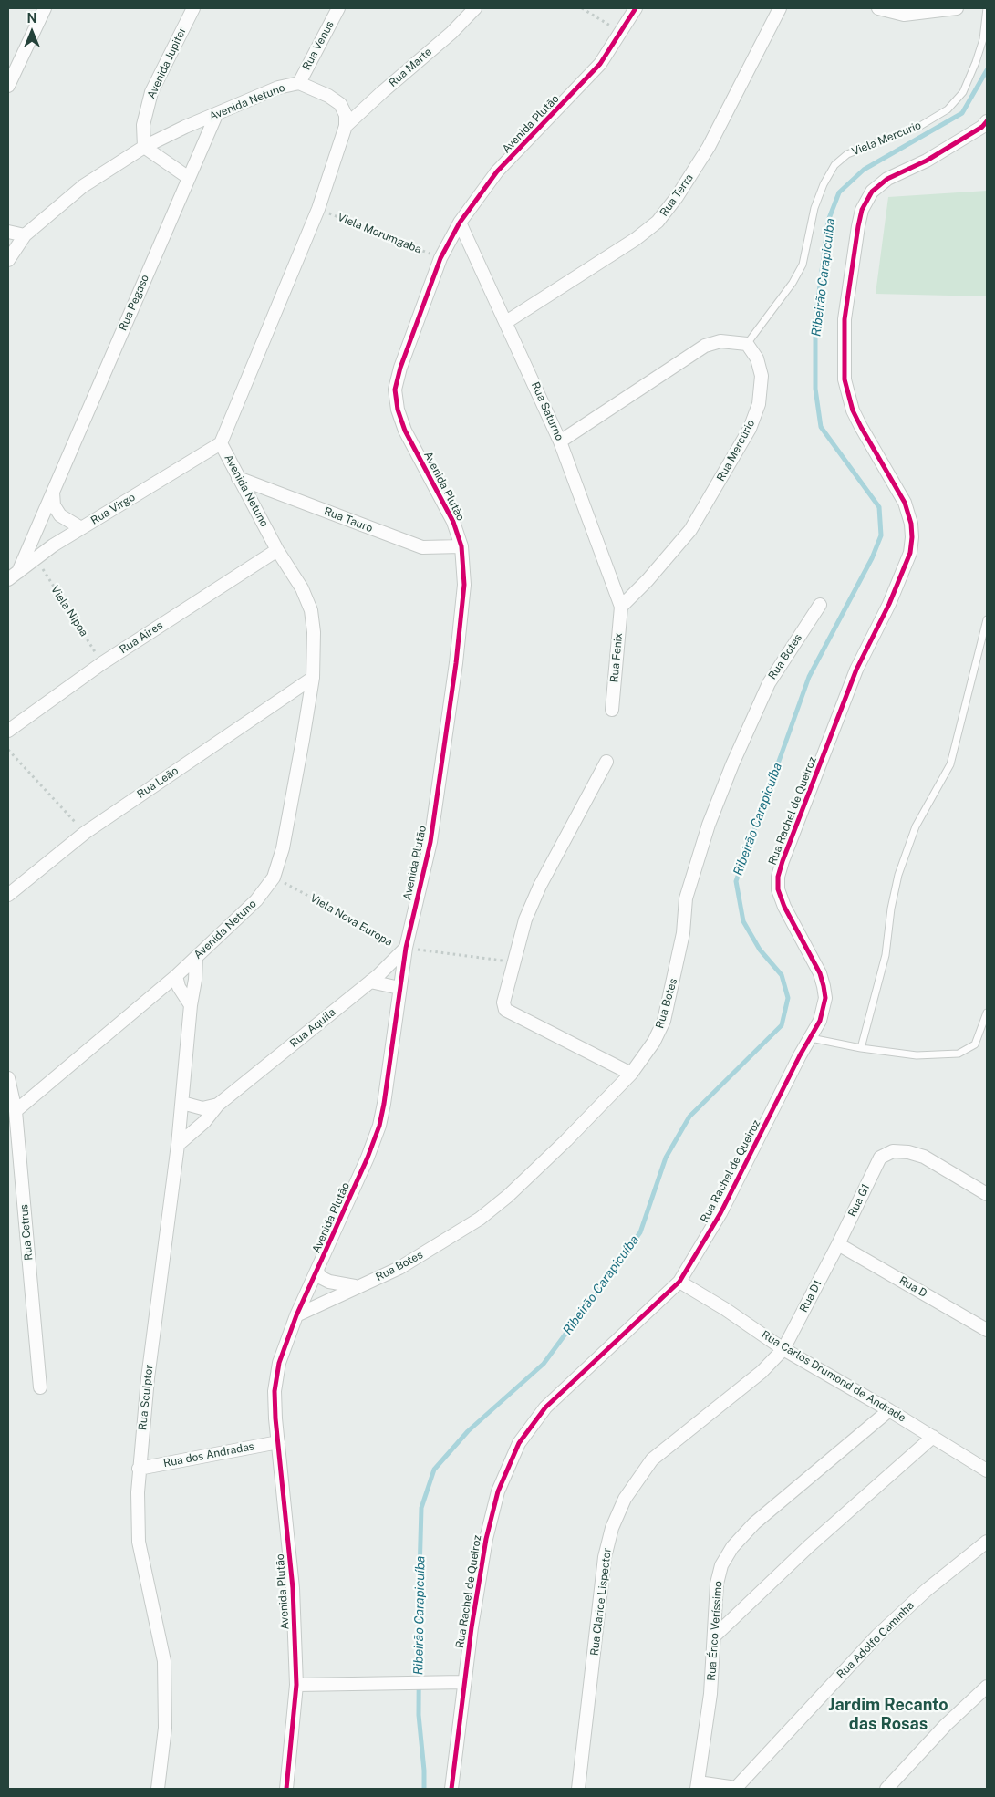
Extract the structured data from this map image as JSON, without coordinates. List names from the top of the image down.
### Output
{
  "streets": {
    "street": [
      "Rua Venus",
      "Avenida Jupiter",
      "Rua Marte",
      "Avenida Netuno",
      "Avenida Plutão",
      "Rua Terra",
      "Rua Pegaso",
      "Rua Saturno",
      "Rua Mercúrio",
      "Rua Virgo",
      "Rua Tauro",
      "Rua Aires",
      "Rua Botes",
      "Rua Fenix",
      "Rua Leão",
      "Rua Rachel de Queiroz",
      "Rua Aquila",
      "Rua G1",
      "Rua Cetrus",
      "Rua D",
      "Rua D1",
      "Rua Carlos Drumond de Andrade",
      "Rua Sculptor",
      "Rua dos Andradas",
      "Rua Clarice Lispector",
      "Rua Érico Veríssimo",
      "Rua Adolfo Caminha"
    ],
    "lane": ["Viela Mercurio"],
    "path": ["Viela Morumgaba", "Viela Nipoa", "Viela Nova Europa"]
  },
  "crossings": [
    ["Rua Venus", "Avenida Netuno"],
    ["Avenida Jupiter", "Avenida Netuno"],
    ["Rua Marte", "Avenida Netuno"],
    ["Avenida Netuno", "Viela Morumgaba"],
    ["Avenida Netuno", "Rua Pegaso"],
    ["Avenida Netuno", "Rua Virgo"],
    ["Avenida Netuno", "Rua Tauro"],
    ["Avenida Netuno", "Rua Aires"],
    ["Avenida Netuno", "Rua Leão"],
    ["Avenida Netuno", "Viela Nova Europa"],
    ["Avenida Netuno", "Rua Cetrus"],
    ["Avenida Netuno", "Rua Sculptor"],
    ["Avenida Plutão", "Viela Morumgaba"],
    ["Avenida Plutão", "Rua Saturno"],
    ["Avenida Plutão", "Rua Tauro"],
    ["Avenida Plutão", "Rua Botes"],
    ["Avenida Plutão", "Viela Nova Europa"],
    ["Avenida Plutão", "Rua Aquila"],
    ["Avenida Plutão", "Rua dos Andradas"],
    ["Viela Mercurio", "Rua Mercúrio"],
    ["Rua Terra", "Rua Saturno"],
    ["Rua Pegaso", "Rua Virgo"],
    ["Rua Saturno", "Rua Mercúrio"],
    ["Rua Saturno", "Rua Fenix"],
    ["Rua Mercúrio", "Rua Fenix"],
    ["Rua Virgo", "Viela Nipoa"],
    ["Viela Nipoa", "Rua Aires"],
    ["Rua Rachel de Queiroz", "Rua Carlos Drumond de Andrade"],
    ["Viela Nova Europa", "Rua Aquila"],
    ["Rua Aquila", "Rua Sculptor"],
    ["Rua G1", "Rua D"],
    ["Rua G1", "Rua D1"],
    ["Rua D", "Rua D1"],
    ["Rua D1", "Rua Carlos Drumond de Andrade"],
    ["Rua D1", "Rua Clarice Lispector"],
    ["Rua Carlos Drumond de Andrade", "Rua Clarice Lispector"],
    ["Rua Carlos Drumond de Andrade", "Rua Érico Veríssimo"],
    ["Rua Sculptor", "Rua dos Andradas"],
    ["Rua Érico Veríssimo", "Rua Adolfo Caminha"]
  ],
  "districts": ["Jardim Recanto das Rosas"],
  "water": ["Ribeirão Carapicuíba"],
  "north": "top"
}
